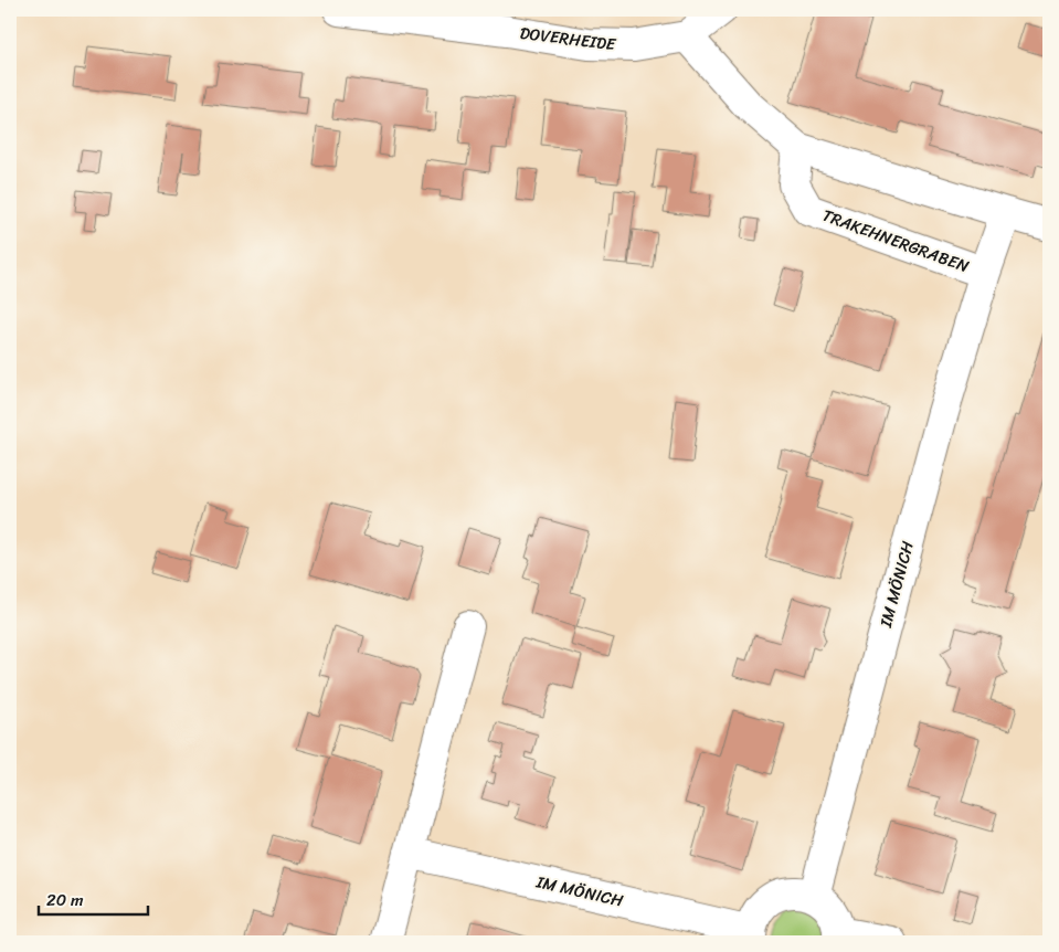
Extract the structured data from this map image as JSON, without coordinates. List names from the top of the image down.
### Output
{
  "streets": {
    "street": ["DOVERHEIDE", "TRAKEHNERGRABEN", "IM MÖNICH"]
  },
  "crossings": [
    ["TRAKEHNERGRABEN", "IM MÖNICH"]
  ],
  "scale_bar": "20 m"
}
